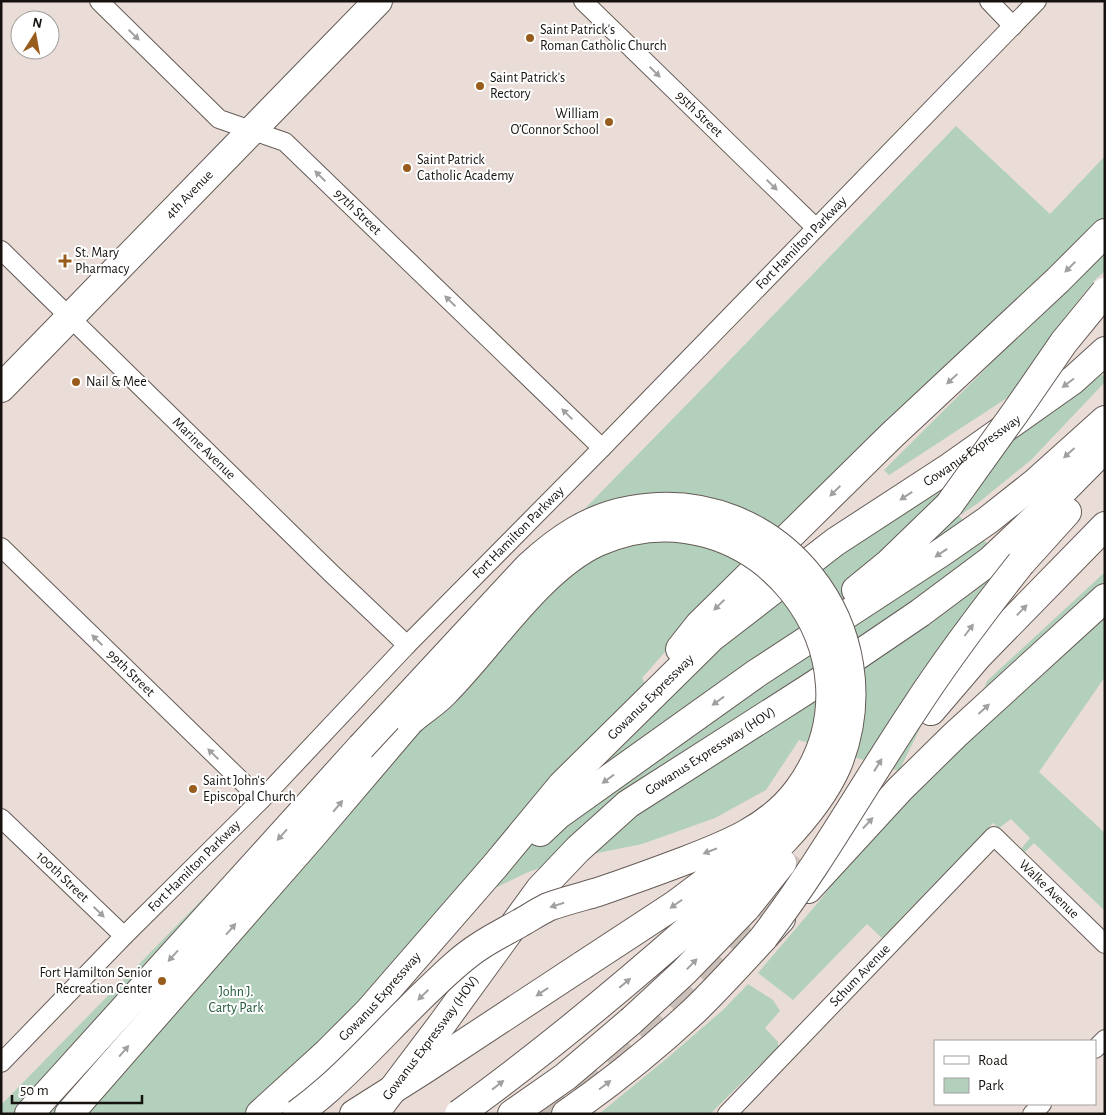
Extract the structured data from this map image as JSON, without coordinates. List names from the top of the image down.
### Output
{
  "streets": {
    "main road": ["4th Avenue", "Gowanus Expressway", "Gowanus Expressway (HOV)"],
    "street": [
      "95th Street",
      "97th Street",
      "Fort Hamilton Parkway",
      "Marine Avenue",
      "99th Street",
      "100th Street",
      "Walke Avenue",
      "Schum Avenue"
    ]
  },
  "crossings": [
    ["95th Street", "Fort Hamilton Parkway"],
    ["4th Avenue", "97th Street"],
    ["4th Avenue", "Marine Avenue"],
    ["97th Street", "Fort Hamilton Parkway"],
    ["Fort Hamilton Parkway", "Marine Avenue"],
    ["Fort Hamilton Parkway", "99th Street"],
    ["Fort Hamilton Parkway", "100th Street"],
    ["Walke Avenue", "Schum Avenue"]
  ],
  "one_way": ["95th Street", "99th Street", "100th Street"],
  "parks": ["John J. Carty Park"],
  "places": {
    "other": [
      "Saint Patrick's Roman Catholic Church",
      "Saint Patrick's Rectory",
      "William O’Connor School",
      "Saint Patrick Catholic Academy",
      "Nail & Mee",
      "Saint John's Episcopal Church",
      "Fort Hamilton Senior Recreation Center"
    ],
    "health": ["St. Mary Pharmacy"]
  },
  "legend": ["Road", "Park"],
  "scale_bar": "50 m",
  "north": "top"
}
